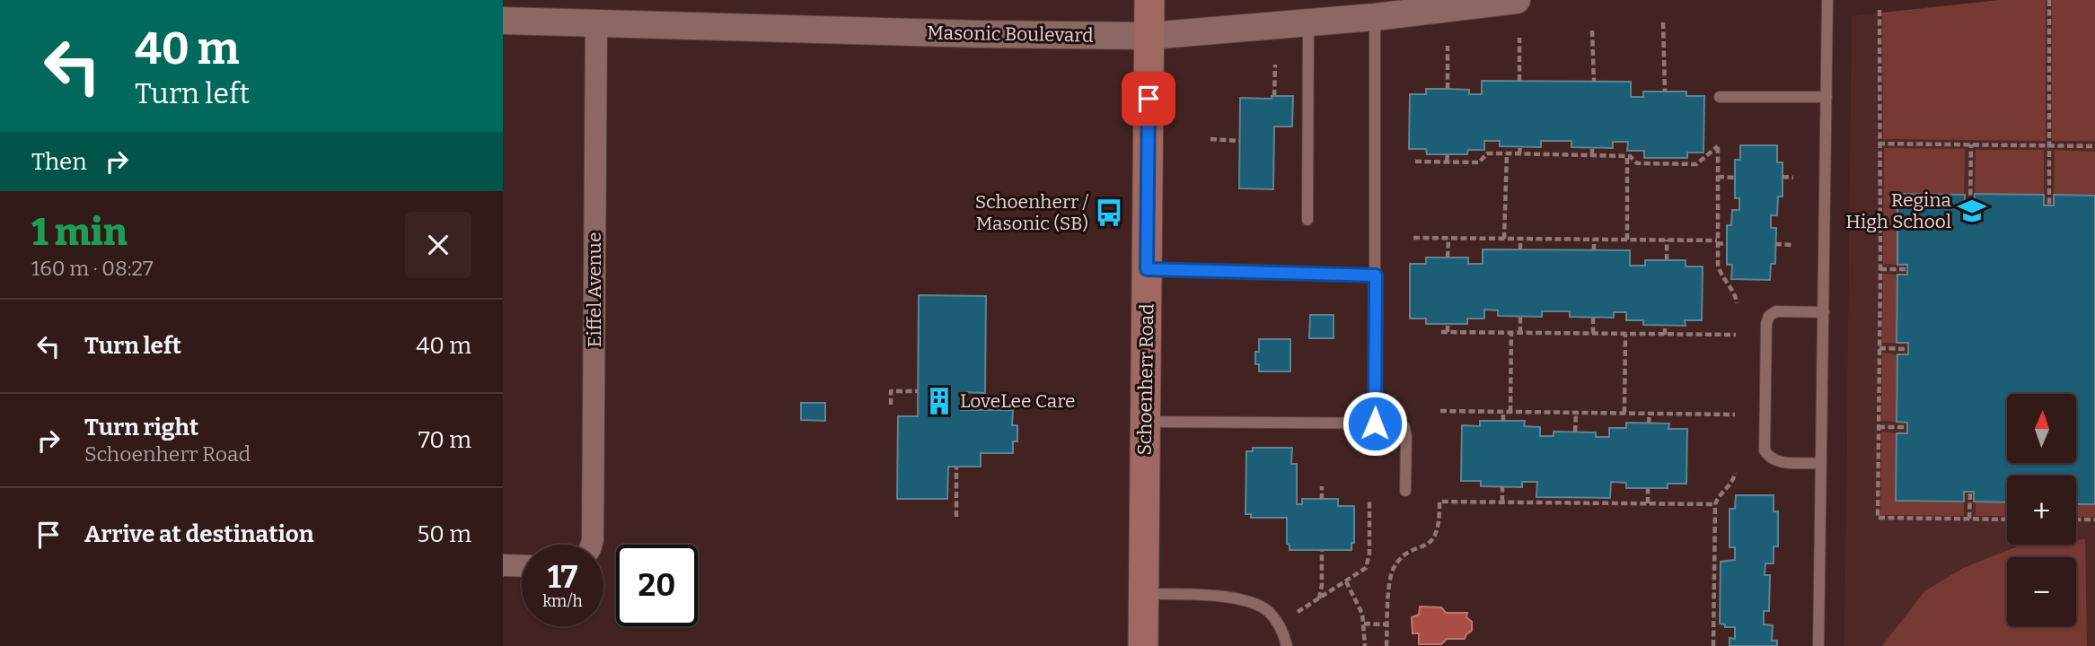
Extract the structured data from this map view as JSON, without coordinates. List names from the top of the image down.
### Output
{
  "streets": {
    "main road": ["Schoenherr Road"],
    "street": ["Masonic Boulevard", "Eiffel Avenue"]
  },
  "crossings": [
    ["Masonic Boulevard", "Eiffel Avenue"],
    ["Masonic Boulevard", "Schoenherr Road"]
  ],
  "places": {
    "school or university": ["Regina High School"],
    "bus stop": ["Schoenherr / Masonic (SB)"],
    "building": ["LoveLee Care"]
  },
  "north": "top",
  "page": {
    "turn": ["40 m", "Turn left"],
    "then": "Then",
    "heading": ["1 min", "160 m · 08:27"],
    "list": [
      {
        "name": "Turn left",
        "value": "40 m"
      },
      {
        "name": "Turn right",
        "note": "Schoenherr Road",
        "value": "70 m"
      },
      {
        "name": "Arrive at destination",
        "value": "50 m"
      }
    ],
    "map_buttons": ["+", "−"],
    "speed": "17 km/h",
    "limit": "20"
  }
}
